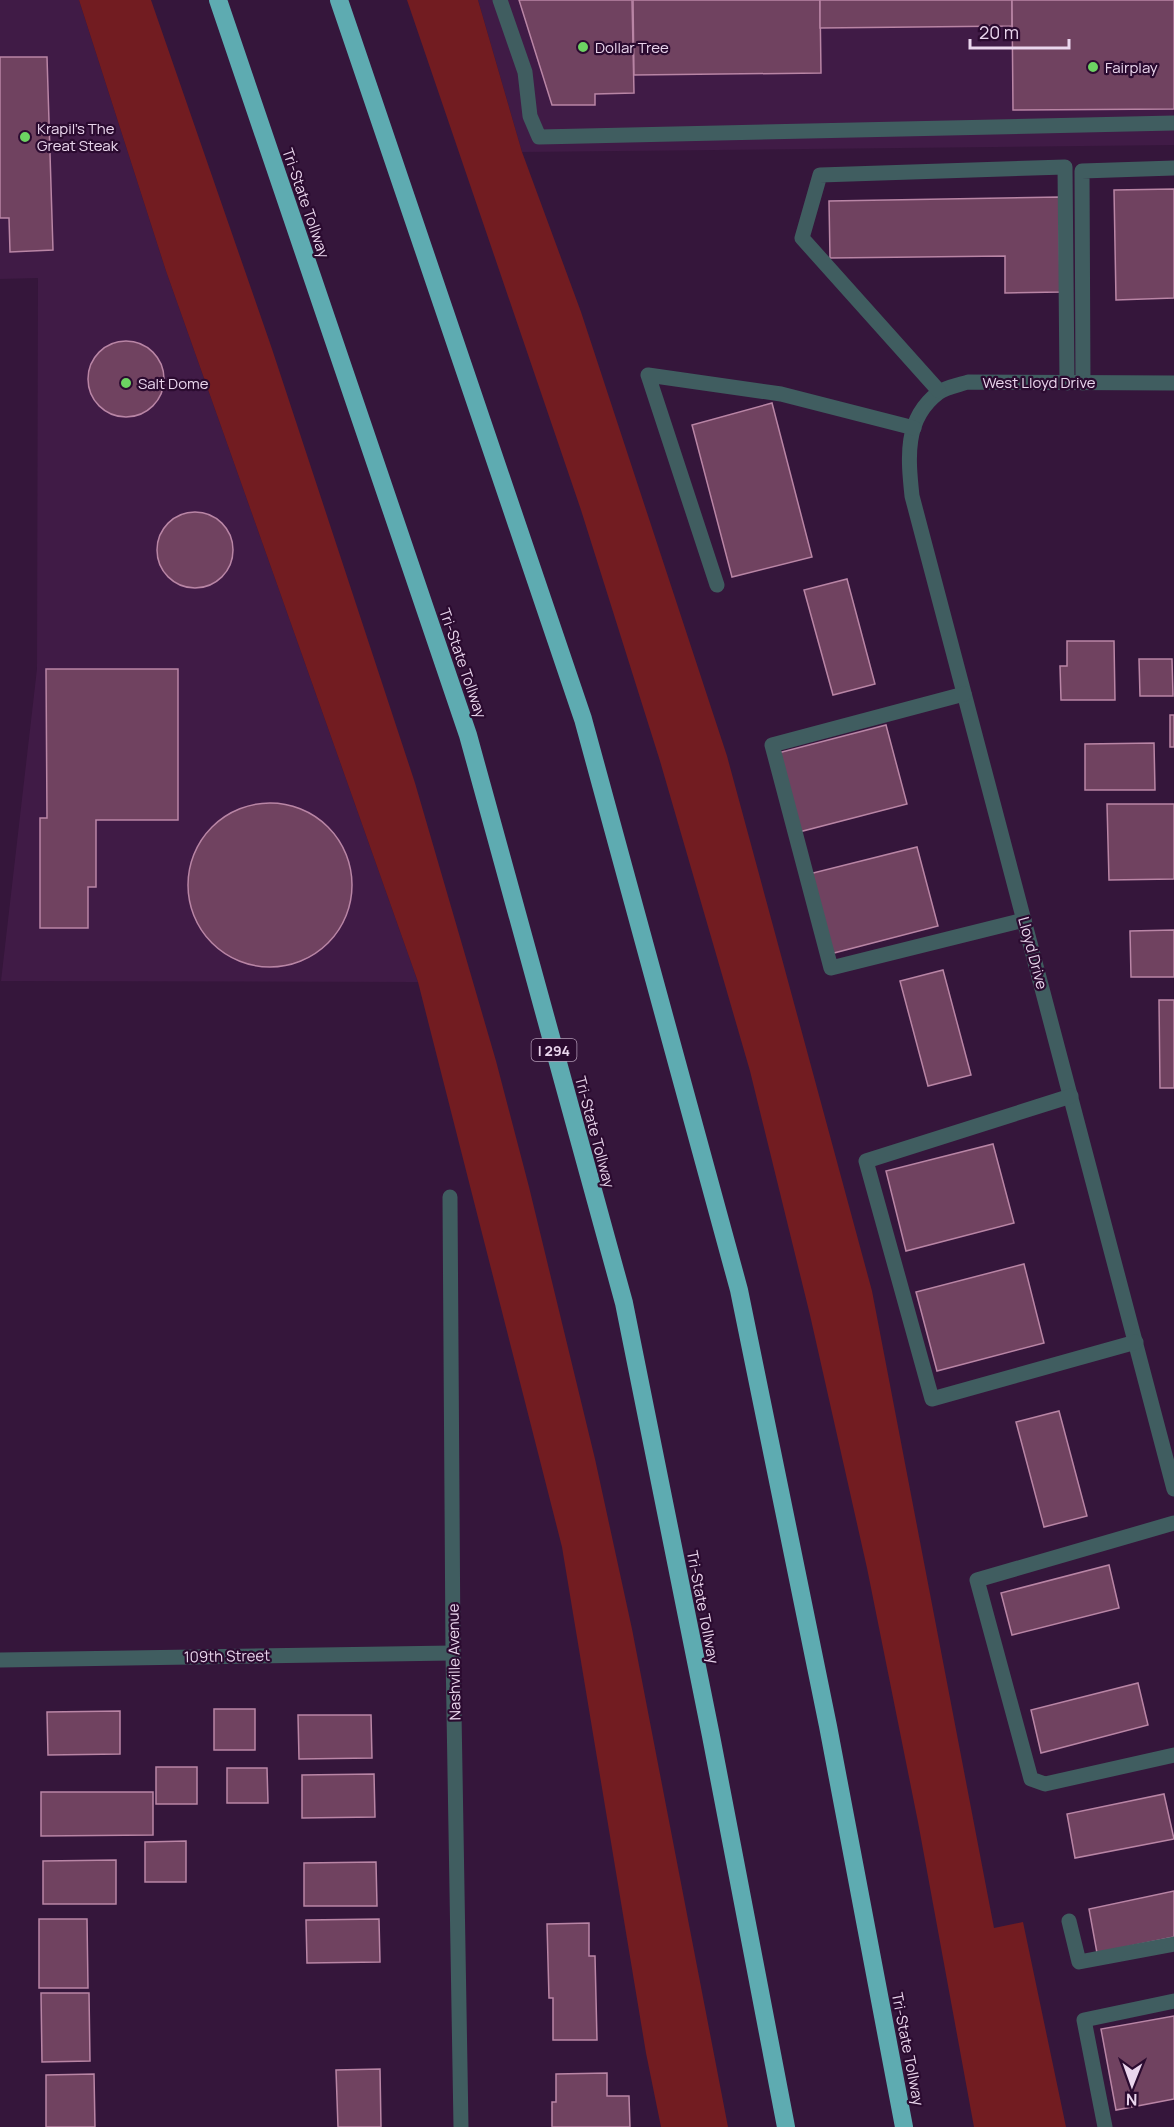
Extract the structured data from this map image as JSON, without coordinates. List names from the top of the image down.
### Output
{
  "streets": {
    "highway": ["Tri-State Tollway", "I 294"],
    "street": [
      "West Lloyd Drive",
      "Lloyd Drive",
      "109th Street",
      "Nashville Avenue"
    ]
  },
  "crossings": [
    ["109th Street", "Nashville Avenue"]
  ],
  "places": [
    "Dollar Tree",
    "Fairplay",
    "Krapil's The Great Steak",
    "Salt Dome"
  ],
  "scale_bar": "20 m",
  "north": "bottom"
}
